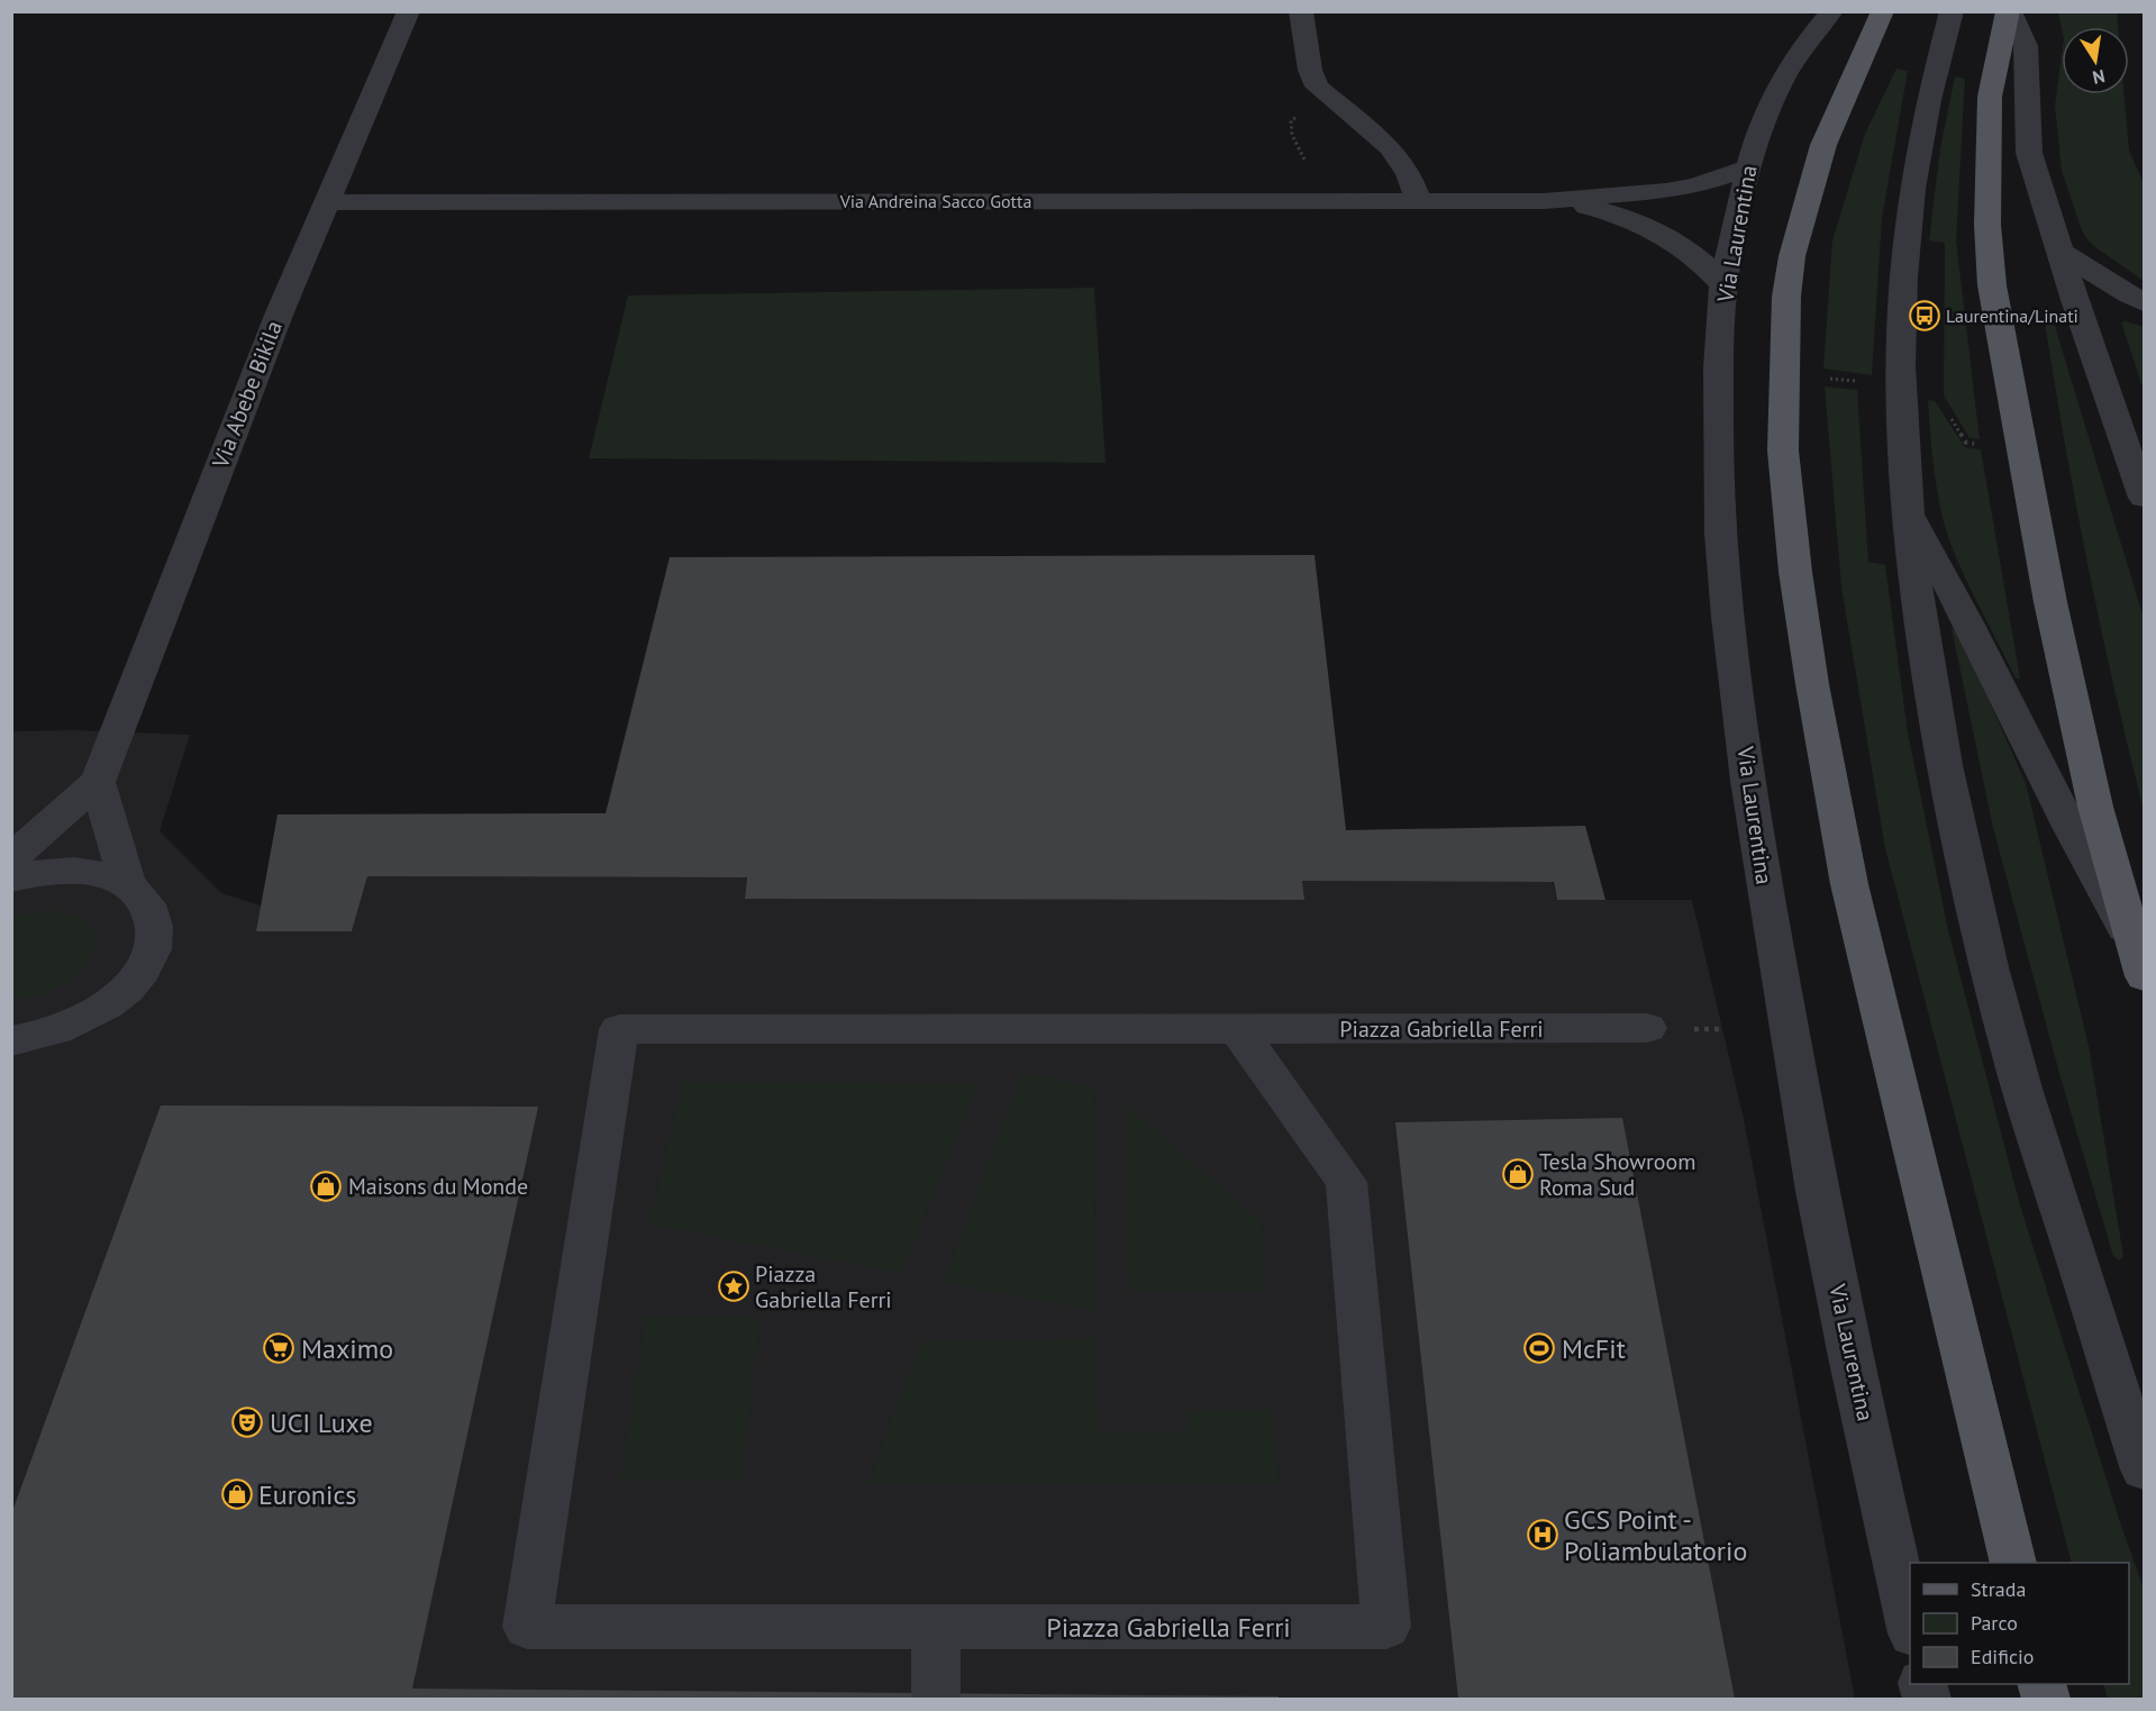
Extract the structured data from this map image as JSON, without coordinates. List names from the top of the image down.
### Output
{
  "streets": {
    "street": [
      "Via Andreina Sacco Gotta",
      "Via Laurentina",
      "Via Abebe Bikila",
      "Piazza Gabriella Ferri"
    ]
  },
  "crossings": [
    ["Via Andreina Sacco Gotta", "Via Abebe Bikila"]
  ],
  "places": {
    "bus stop": ["Laurentina/Linati"],
    "shop": ["Tesla Showroom Roma Sud", "Maisons du Monde", "Euronics"],
    "place": ["Piazza Gabriella Ferri"],
    "supermarket": ["Maximo"],
    "sports": ["McFit"],
    "theatre": ["UCI Luxe"],
    "hospital": ["GCS Point - Poliambulatorio"]
  },
  "legend": ["Strada", "Parco", "Edificio"],
  "north": "bottom"
}
